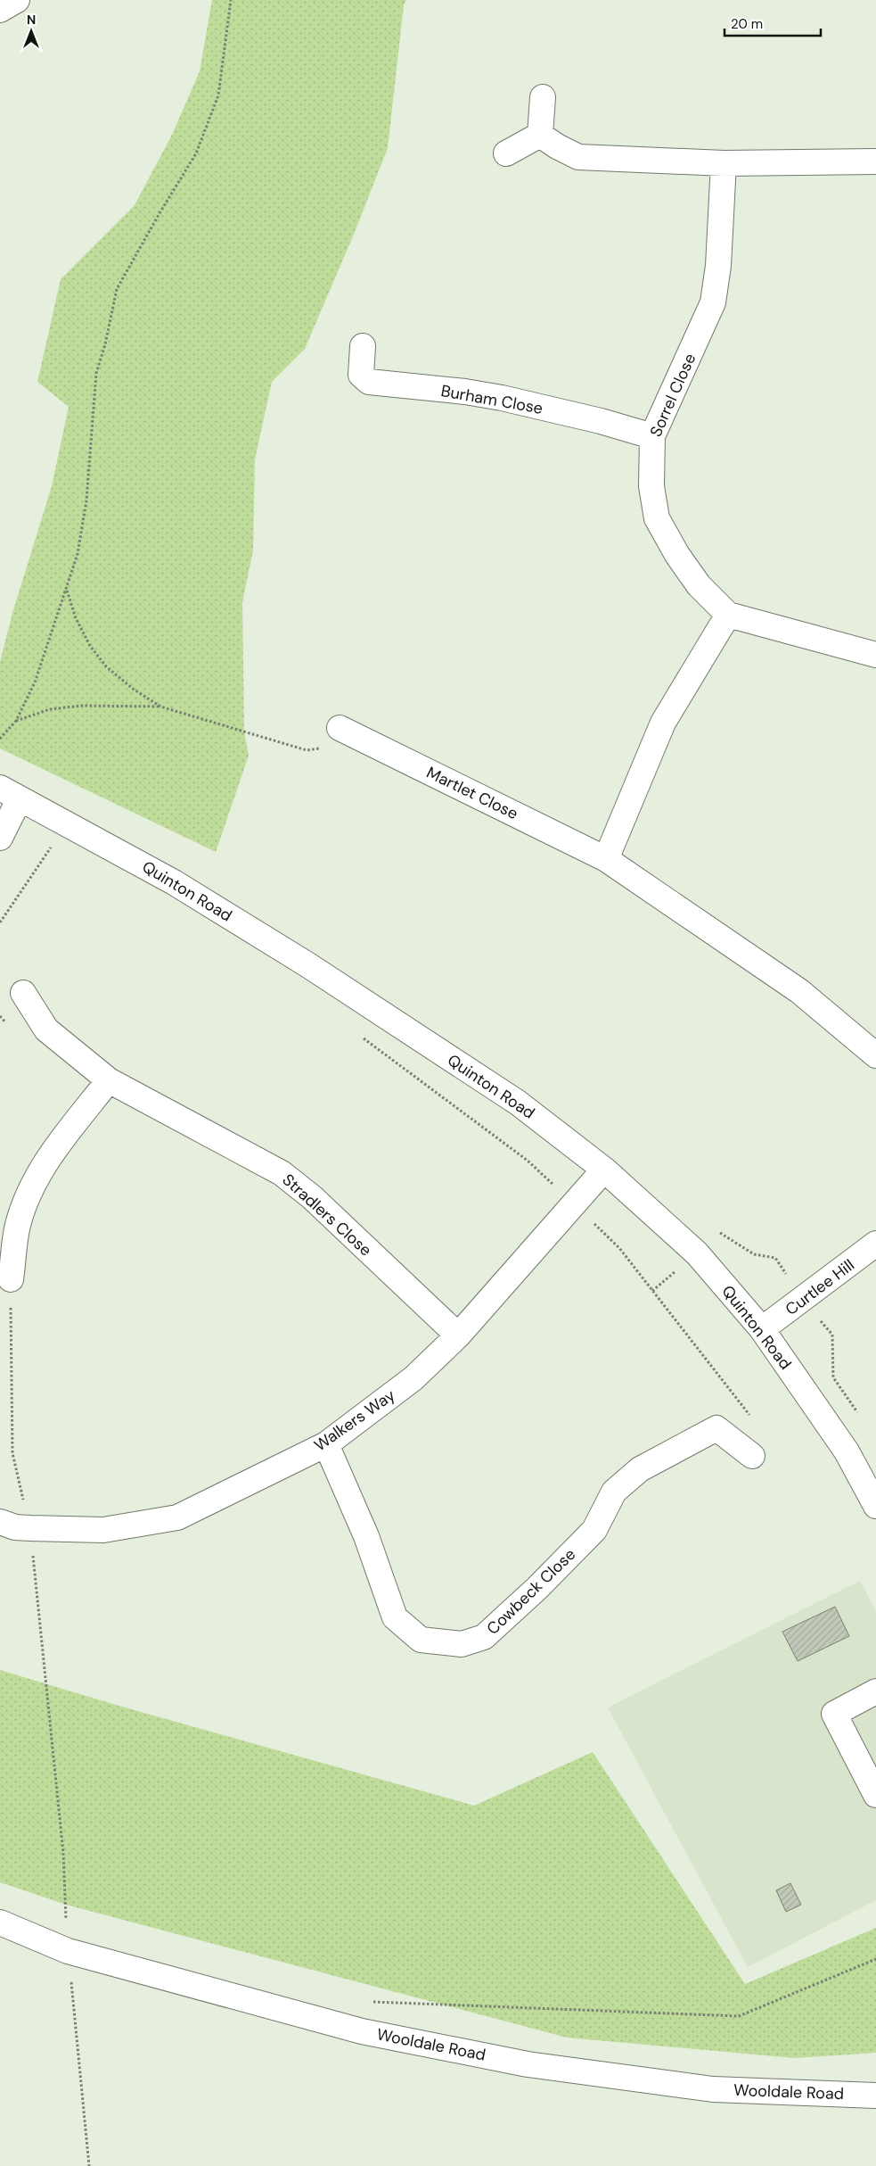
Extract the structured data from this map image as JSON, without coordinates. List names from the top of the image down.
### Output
{
  "streets": {
    "street": [
      "Sorrel Close",
      "Burham Close",
      "Martlet Close",
      "Quinton Road",
      "Stradlers Close",
      "Curtlee Hill",
      "Walkers Way",
      "Cowbeck Close",
      "Wooldale Road"
    ]
  },
  "crossings": [
    ["Sorrel Close", "Burham Close"],
    ["Quinton Road", "Curtlee Hill"],
    ["Quinton Road", "Walkers Way"],
    ["Stradlers Close", "Walkers Way"],
    ["Walkers Way", "Cowbeck Close"]
  ],
  "scale_bar": "20 m",
  "north": "top"
}
